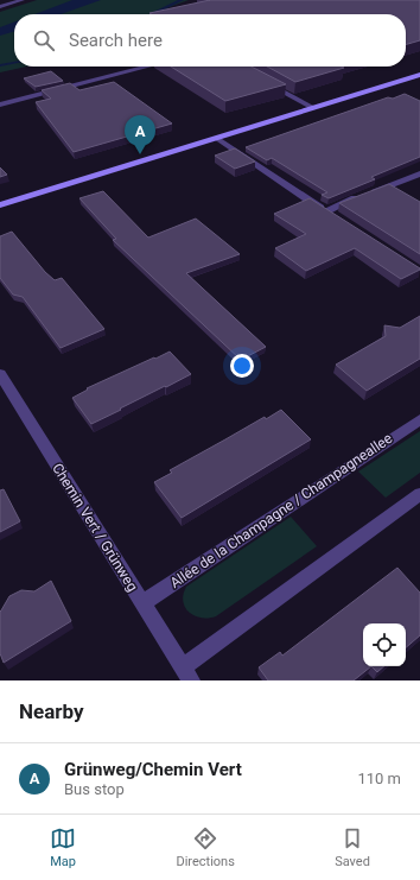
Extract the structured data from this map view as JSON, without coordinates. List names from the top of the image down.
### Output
{
  "streets": {
    "street": ["Allée de la Champagne / Champagneallee", "Chemin Vert / Grünweg"]
  },
  "crossings": [
    ["Allée de la Champagne / Champagneallee", "Chemin Vert / Grünweg"]
  ],
  "page": {
    "search": "Search here",
    "pins": "A",
    "heading": "Nearby",
    "list": [
      {
        "mark": "A",
        "name": "Grünweg/Chemin Vert",
        "note": "Bus stop",
        "value": "110 m"
      }
    ],
    "nav": ["Map", "Directions", "Saved"]
  }
}
